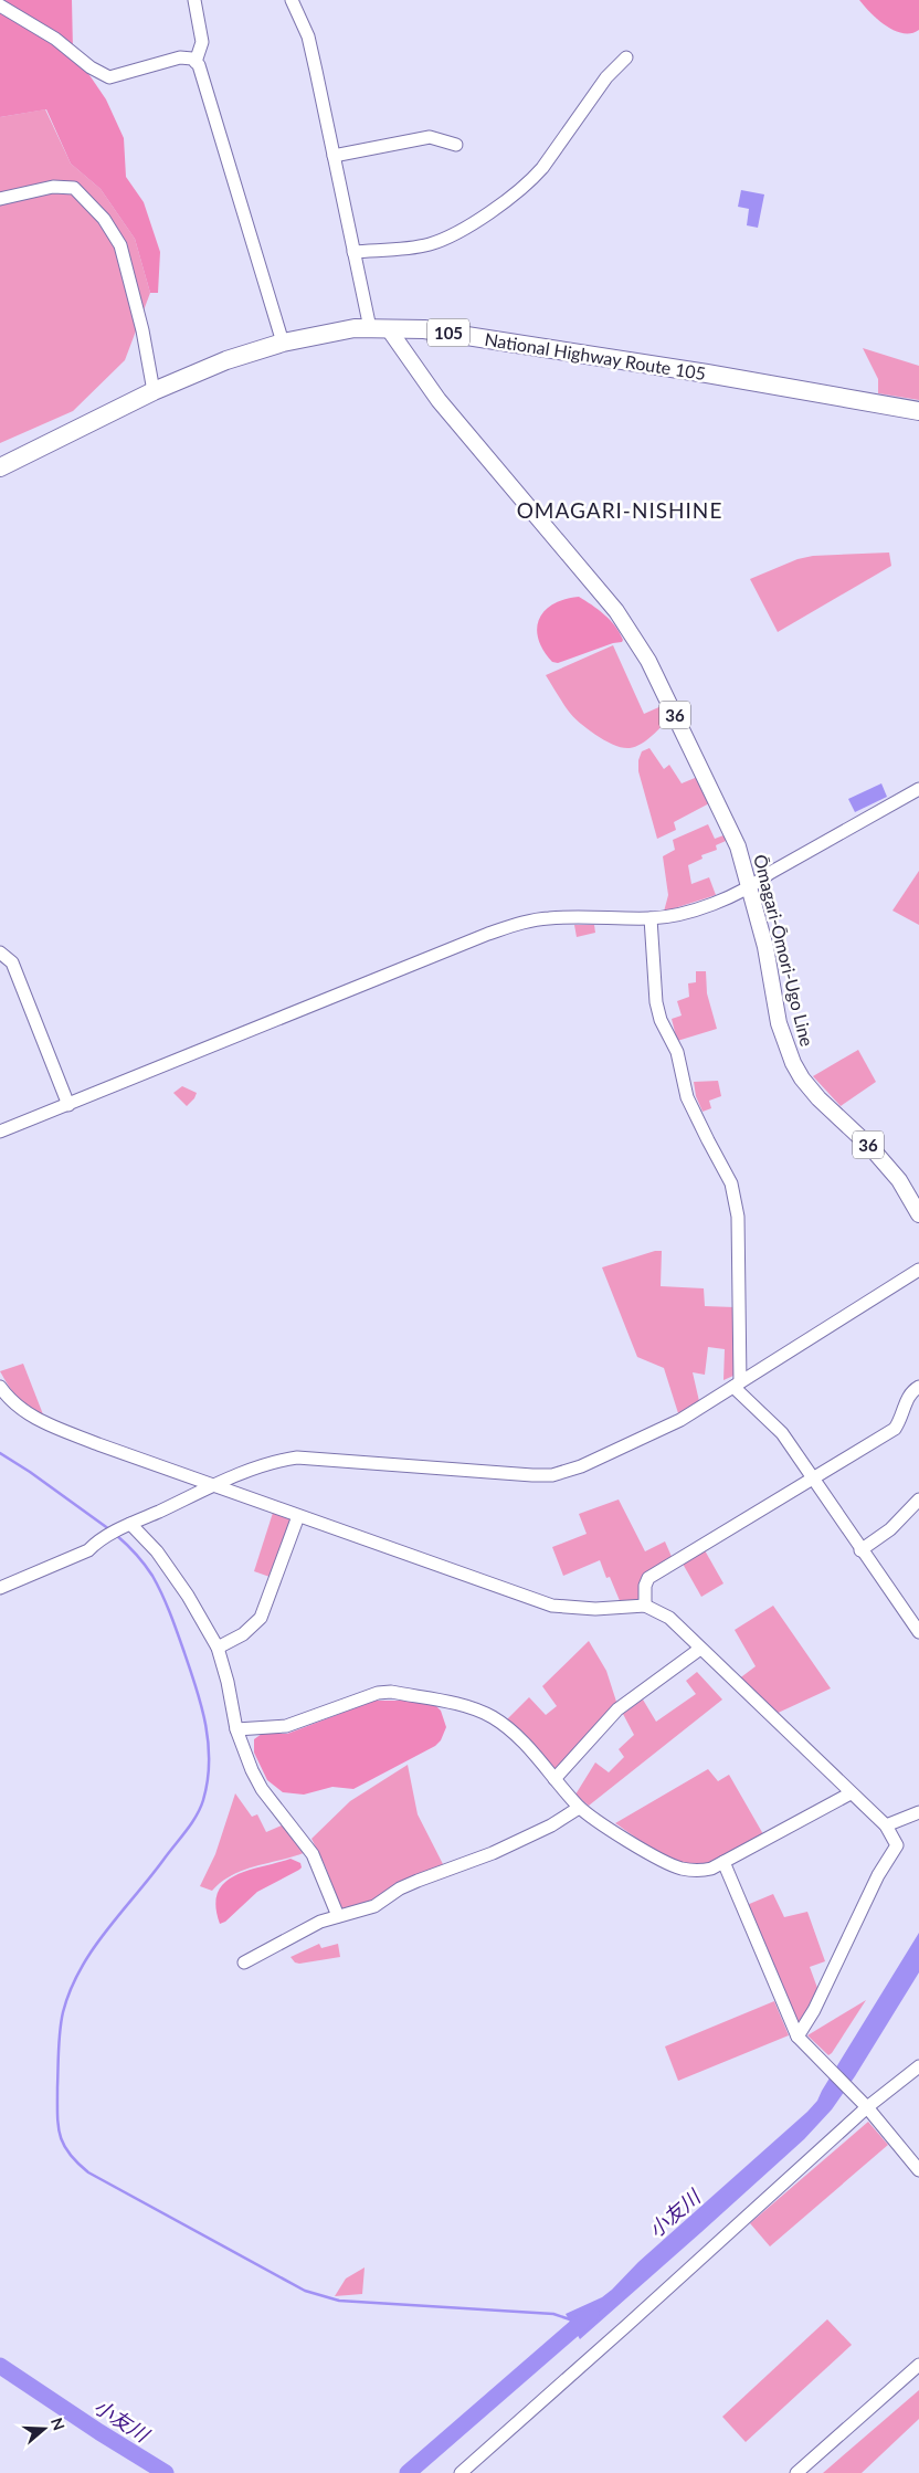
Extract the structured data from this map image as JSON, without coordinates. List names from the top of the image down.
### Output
{
  "streets": {
    "highway": ["105", "National Highway Route 105"],
    "main road": ["36", "Ōmagari-Ōmori-Ugo Line"]
  },
  "crossings": [
    ["National Highway Route 105", "Ōmagari-Ōmori-Ugo Line"]
  ],
  "districts": ["OMAGARI-NISHINE"],
  "water": ["小友川"],
  "north": "right"
}
